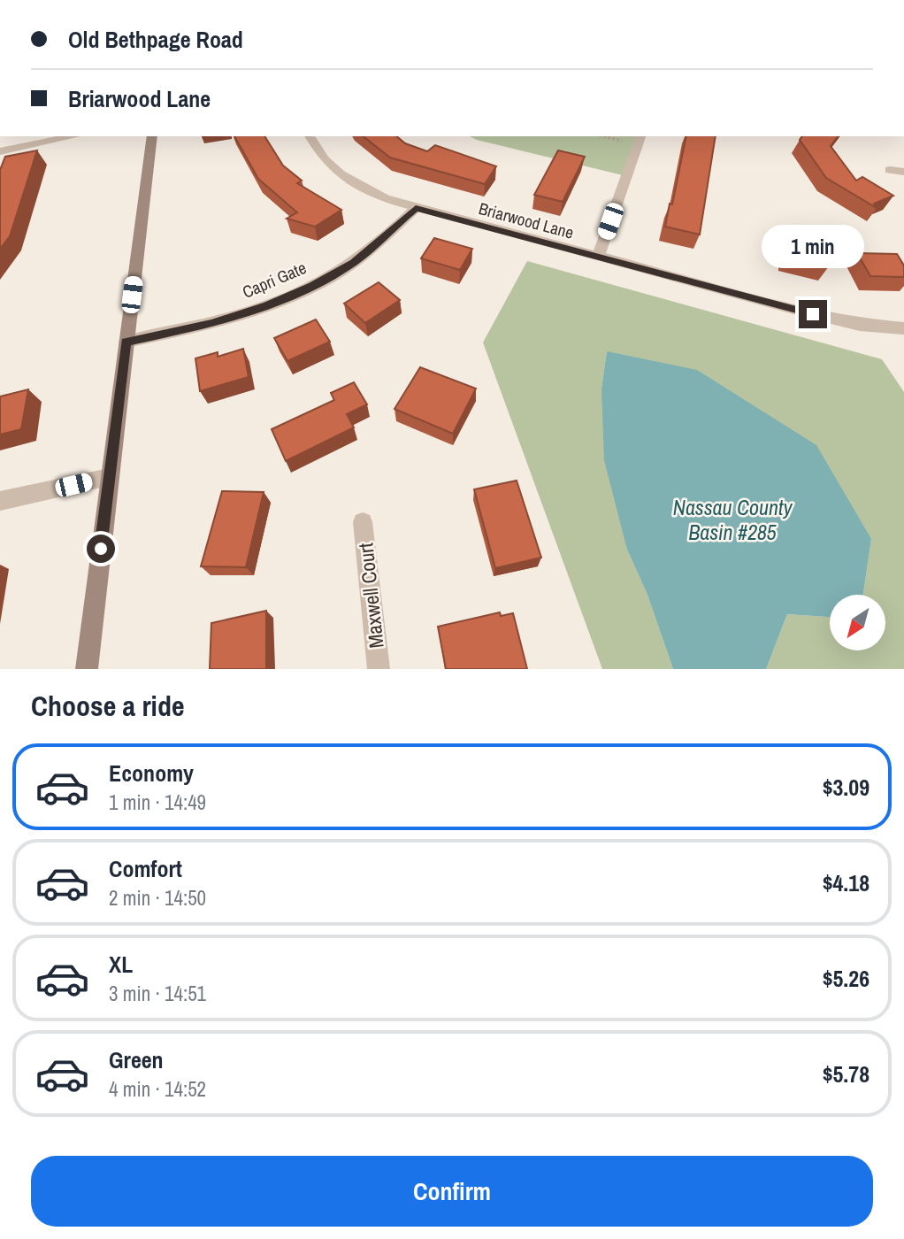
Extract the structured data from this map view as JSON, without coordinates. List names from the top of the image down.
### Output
{
  "streets": {
    "street": ["Briarwood Lane", "Capri Gate", "Maxwell Court"]
  },
  "crossings": [
    ["Briarwood Lane", "Capri Gate"]
  ],
  "water": ["Nassau County Basin #285"],
  "north": "bottom left",
  "page": {
    "banner": ["Old Bethpage Road", "Briarwood Lane"],
    "bubble": "1 min",
    "heading": "Choose a ride",
    "list": [
      {
        "name": "Economy",
        "note": "1 min · 14:49",
        "value": "$3.09"
      },
      {
        "name": "Comfort",
        "note": "2 min · 14:50",
        "value": "$4.18"
      },
      {
        "name": "XL",
        "note": "3 min · 14:51",
        "value": "$5.26"
      },
      {
        "name": "Green",
        "note": "4 min · 14:52",
        "value": "$5.78"
      }
    ],
    "buttons": "Confirm"
  }
}
